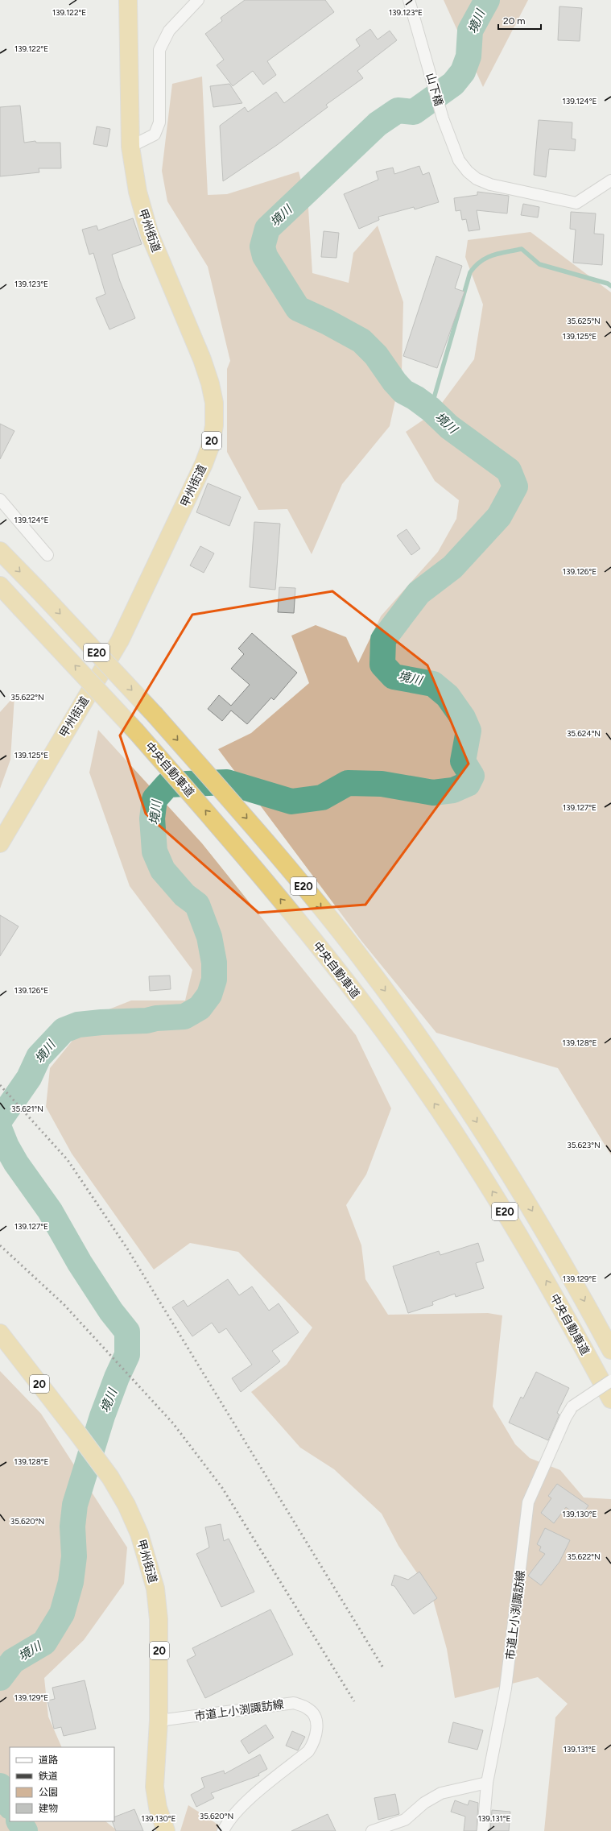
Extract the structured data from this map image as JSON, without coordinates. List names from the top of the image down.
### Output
{
  "streets": {
    "highway": [
      "甲州街道",
      "20",
      "E20",
      "中央自動車道"
    ],
    "street": ["山下橋", "市道上小渕諏訪線"]
  },
  "crossings": [
    ["甲州街道", "市道上小渕諏訪線"]
  ],
  "water": ["境川"],
  "legend": [
    "道路",
    "鉄道",
    "公園",
    "建物"
  ],
  "scale_bar": "20 m",
  "coordinates": [
    "139.122°E",
    "139.123°E",
    "139.124°E",
    "35.625°N",
    "139.125°E",
    "139.126°E",
    "35.622°N",
    "35.624°N",
    "139.127°E",
    "139.128°E",
    "35.621°N",
    "35.623°N",
    "139.129°E",
    "139.130°E",
    "35.620°N",
    "139.131°E"
  ]
}
